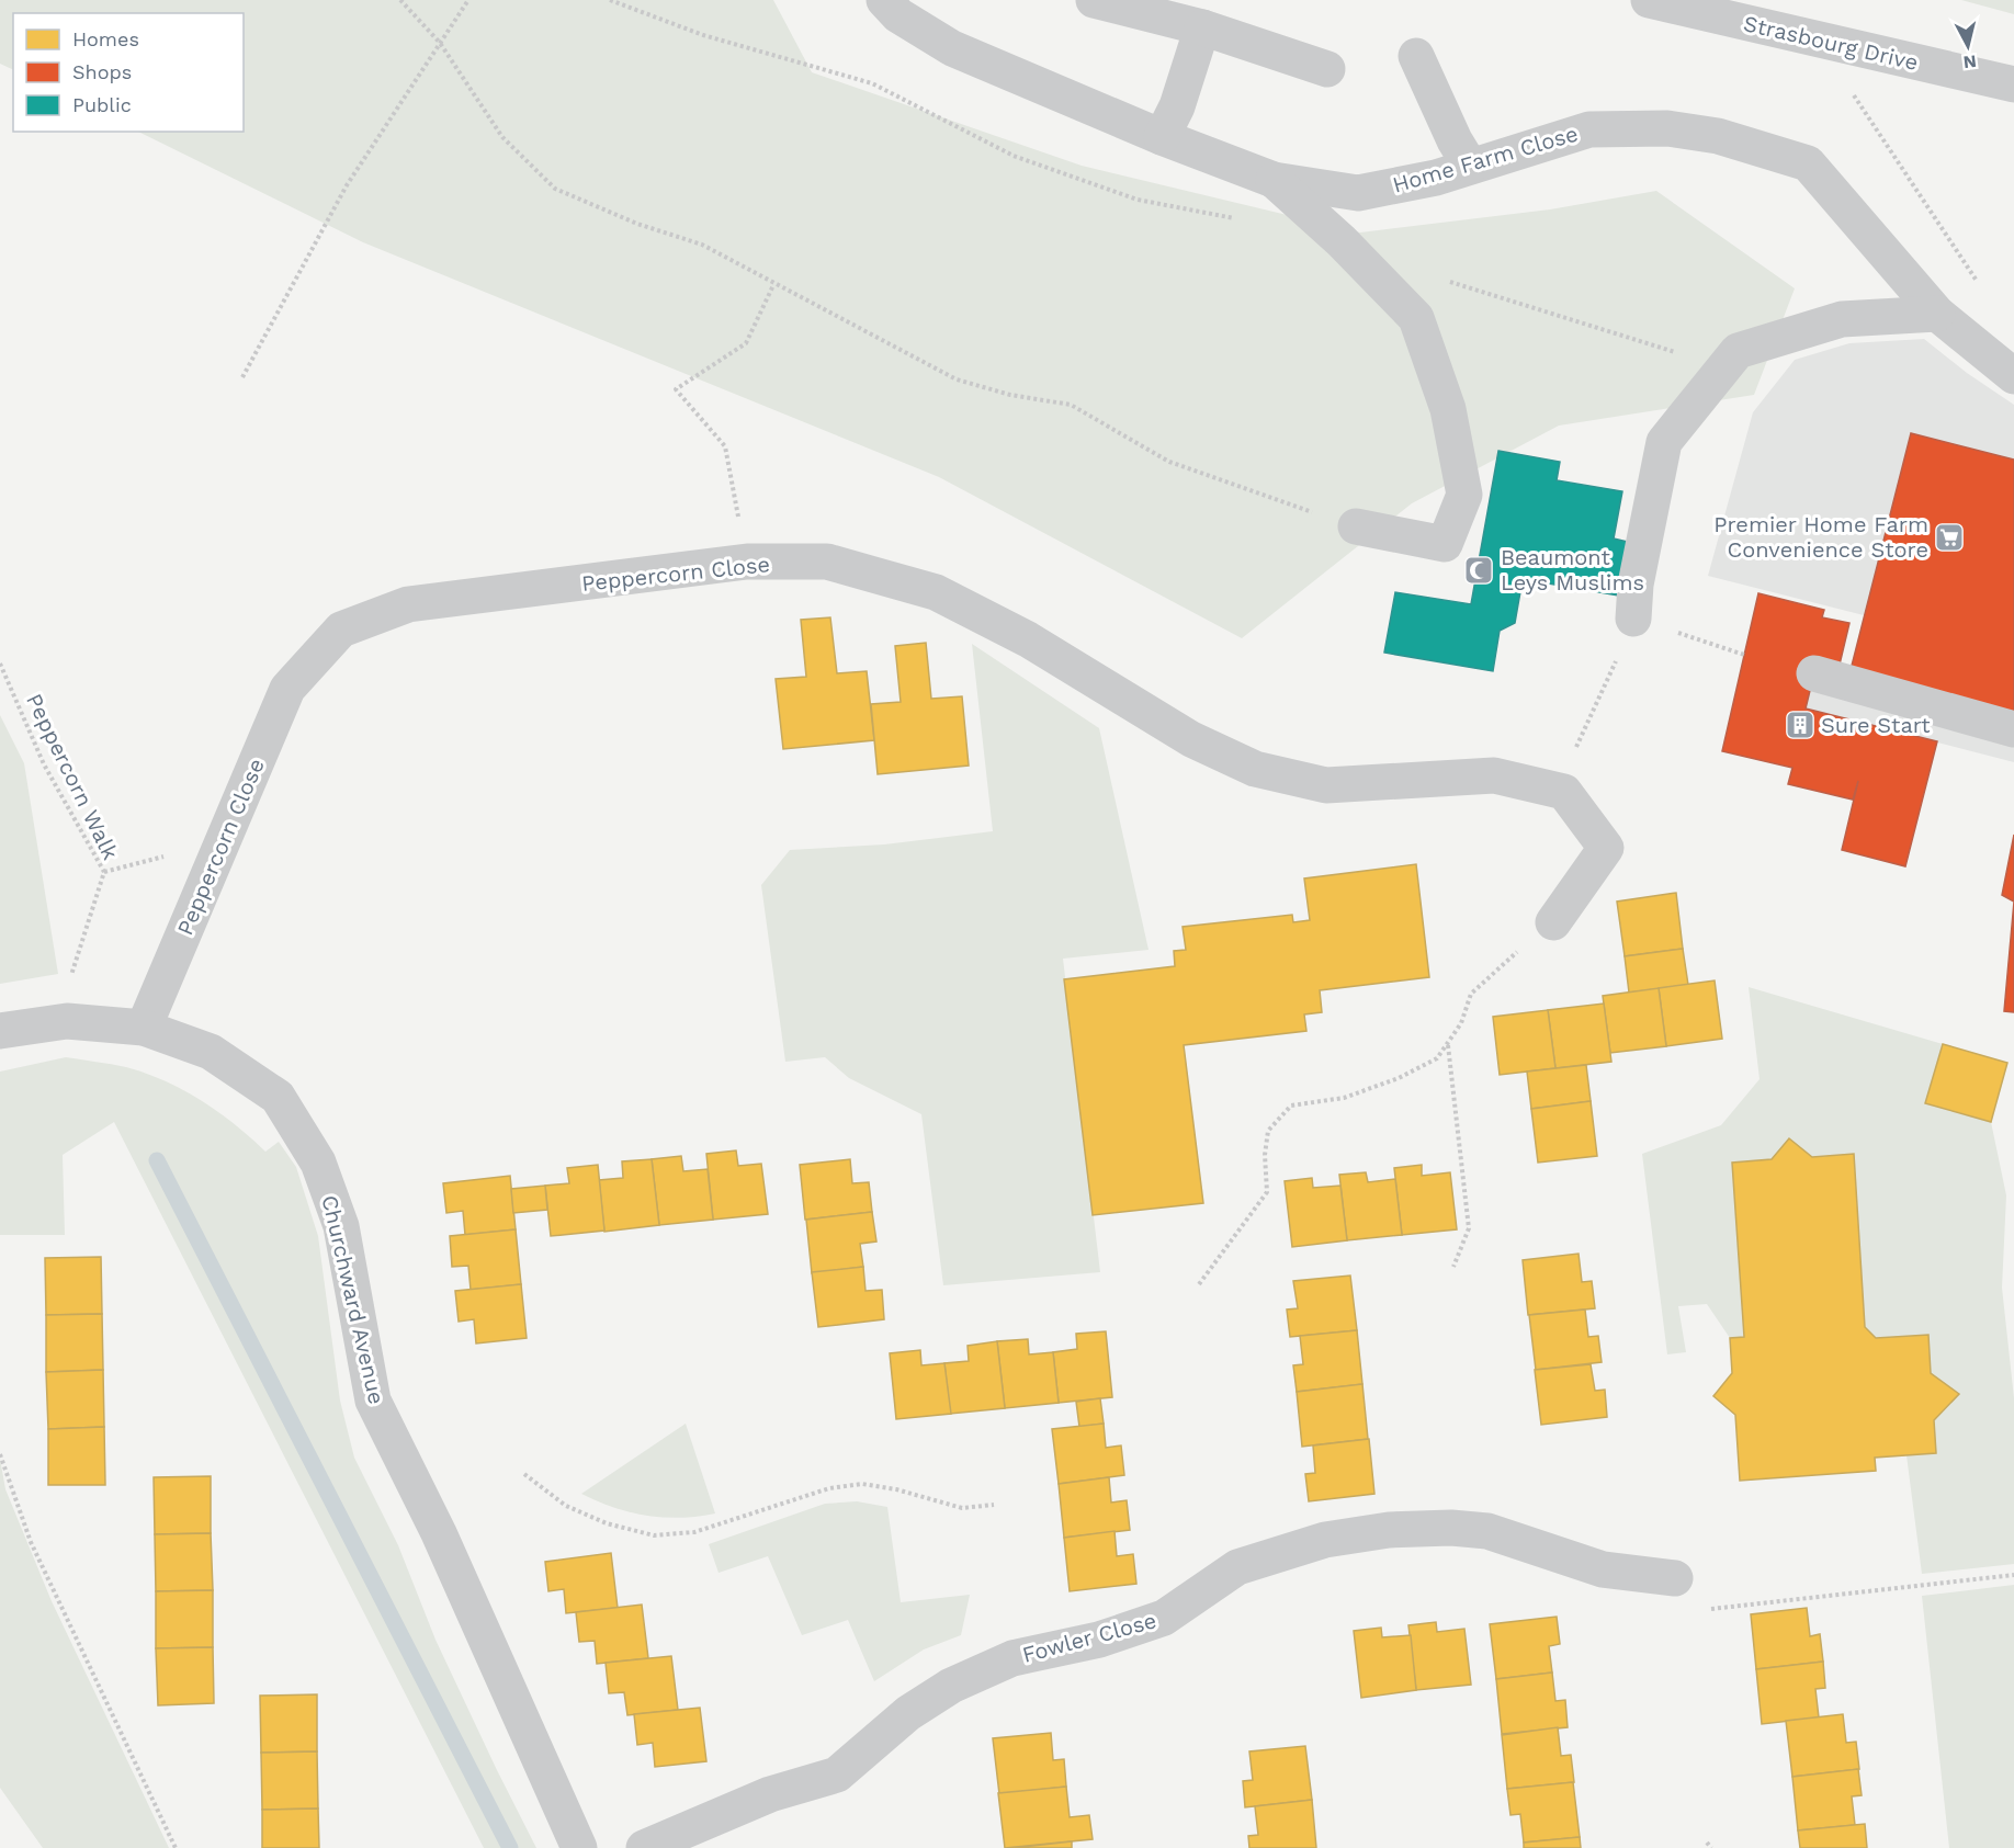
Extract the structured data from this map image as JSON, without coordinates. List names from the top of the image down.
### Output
{
  "streets": {
    "street": [
      "Strasbourg Drive",
      "Home Farm Close",
      "Peppercorn Close",
      "Churchward Avenue",
      "Fowler Close"
    ],
    "path": ["Peppercorn Walk"]
  },
  "crossings": [
    ["Peppercorn Close", "Churchward Avenue"],
    ["Peppercorn Walk", "Churchward Avenue"]
  ],
  "places": {
    "supermarket": ["Premier Home Farm Convenience Store"],
    "mosque": ["Beaumont Leys Muslims"],
    "building": ["Sure Start"]
  },
  "legend": ["Homes", "Shops", "Public"],
  "north": "bottom"
}
